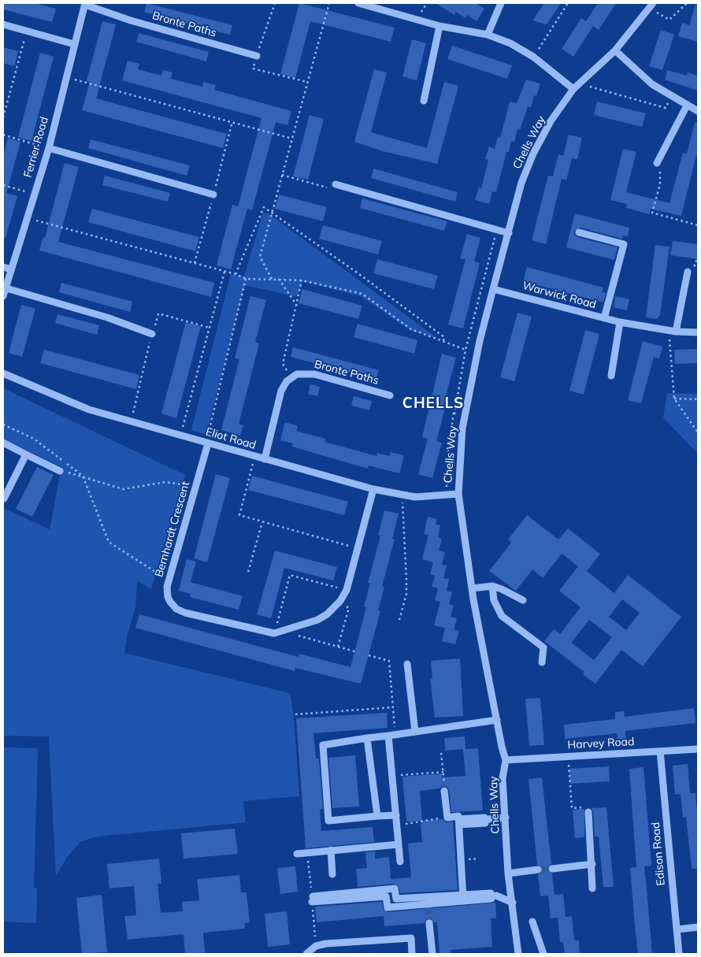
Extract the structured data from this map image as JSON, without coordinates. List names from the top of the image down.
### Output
{
  "streets": {
    "street": [
      "Bronte Paths",
      "Chells Way",
      "Ferrier Road",
      "Warwick Road",
      "Eliot Road",
      "Bernhardt Crescent",
      "Harvey Road",
      "Edison Road"
    ]
  },
  "crossings": [
    ["Bronte Paths", "Ferrier Road"],
    ["Chells Way", "Warwick Road"],
    ["Chells Way", "Eliot Road"],
    ["Chells Way", "Harvey Road"],
    ["Eliot Road", "Bernhardt Crescent"],
    ["Harvey Road", "Edison Road"]
  ],
  "districts": ["CHELLS"]
}
